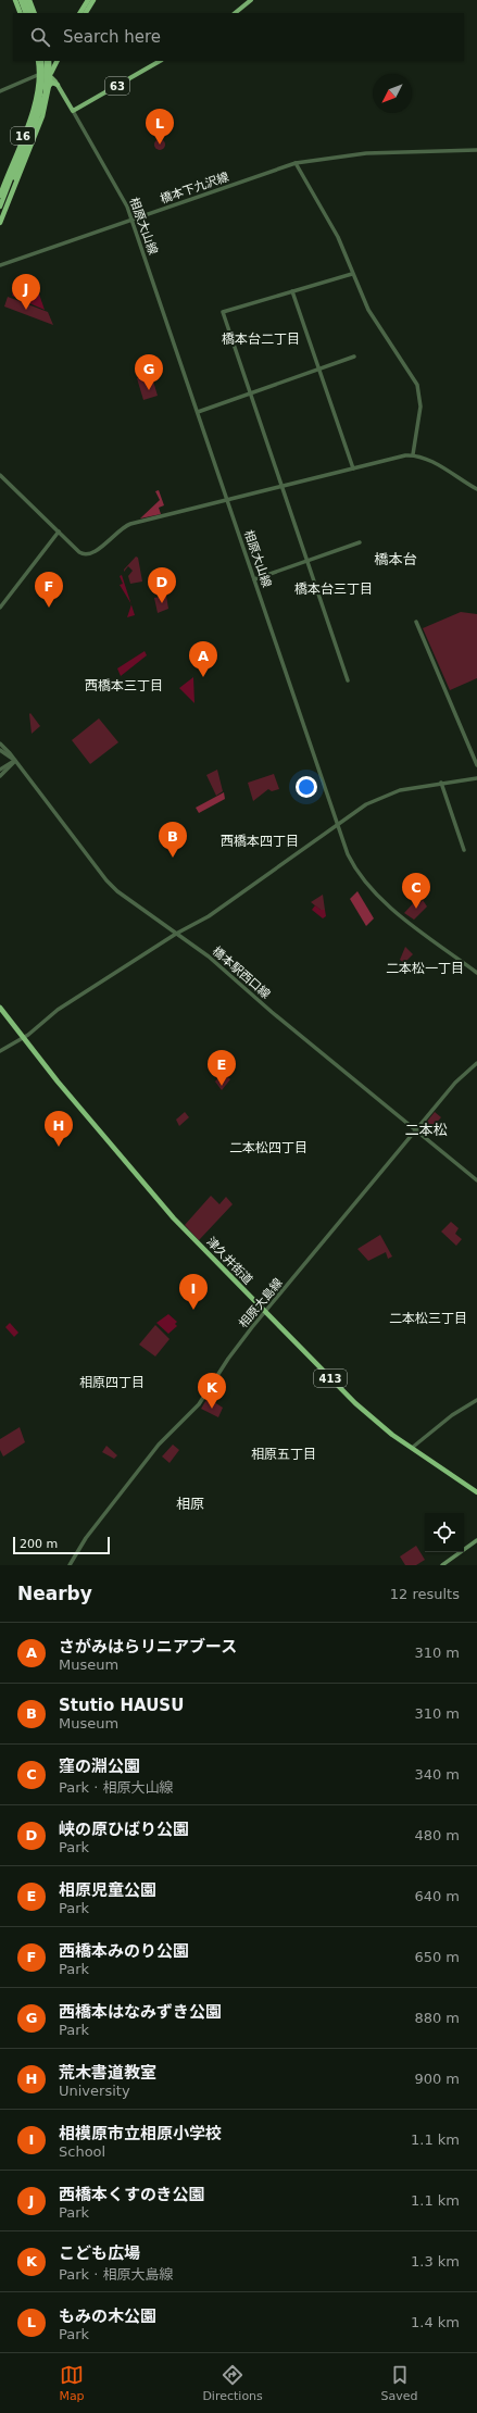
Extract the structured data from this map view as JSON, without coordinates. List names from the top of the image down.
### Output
{
  "streets": {
    "highway": ["16", "津久井街道", "413"],
    "main road": ["63"],
    "street": [
      "橋本下九沢線",
      "相原大山線",
      "橋本駅西口線",
      "相原大島線"
    ]
  },
  "crossings": [
    ["63", "相原大山線"],
    ["橋本下九沢線", "相原大山線"],
    ["橋本駅西口線", "相原大島線"],
    ["津久井街道", "相原大島線"]
  ],
  "districts": [
    "橋本台二丁目",
    "橋本台",
    "橋本台三丁目",
    "西橋本三丁目",
    "西橋本四丁目",
    "二本松一丁目",
    "二本松",
    "二本松四丁目",
    "二本松三丁目",
    "相原四丁目",
    "相原五丁目",
    "相原"
  ],
  "scale_bar": "200 m",
  "north": "bottom left",
  "page": {
    "search": "Search here",
    "pins": [
      "L",
      "J",
      "G",
      "D",
      "F",
      "A",
      "B",
      "C",
      "E",
      "H",
      "I",
      "K"
    ],
    "scale": "200 m",
    "heading": ["Nearby", "12 results"],
    "list": [
      {
        "mark": "A",
        "name": "さがみはらリニアブース",
        "note": "Museum",
        "value": "310 m"
      },
      {
        "mark": "B",
        "name": "Stutio HAUSU",
        "note": "Museum",
        "value": "310 m"
      },
      {
        "mark": "C",
        "name": "窪の淵公園",
        "note": "Park · 相原大山線",
        "value": "340 m"
      },
      {
        "mark": "D",
        "name": "峡の原ひばり公園",
        "note": "Park",
        "value": "480 m"
      },
      {
        "mark": "E",
        "name": "相原児童公園",
        "note": "Park",
        "value": "640 m"
      },
      {
        "mark": "F",
        "name": "西橋本みのり公園",
        "note": "Park",
        "value": "650 m"
      },
      {
        "mark": "G",
        "name": "西橋本はなみずき公園",
        "note": "Park",
        "value": "880 m"
      },
      {
        "mark": "H",
        "name": "荒木書道教室",
        "note": "University",
        "value": "900 m"
      },
      {
        "mark": "I",
        "name": "相模原市立相原小学校",
        "note": "School",
        "value": "1.1 km"
      },
      {
        "mark": "J",
        "name": "西橋本くすのき公園",
        "note": "Park",
        "value": "1.1 km"
      },
      {
        "mark": "K",
        "name": "こども広場",
        "note": "Park · 相原大島線",
        "value": "1.3 km"
      },
      {
        "mark": "L",
        "name": "もみの木公園",
        "note": "Park",
        "value": "1.4 km"
      }
    ],
    "nav": ["Map", "Directions", "Saved"]
  }
}
